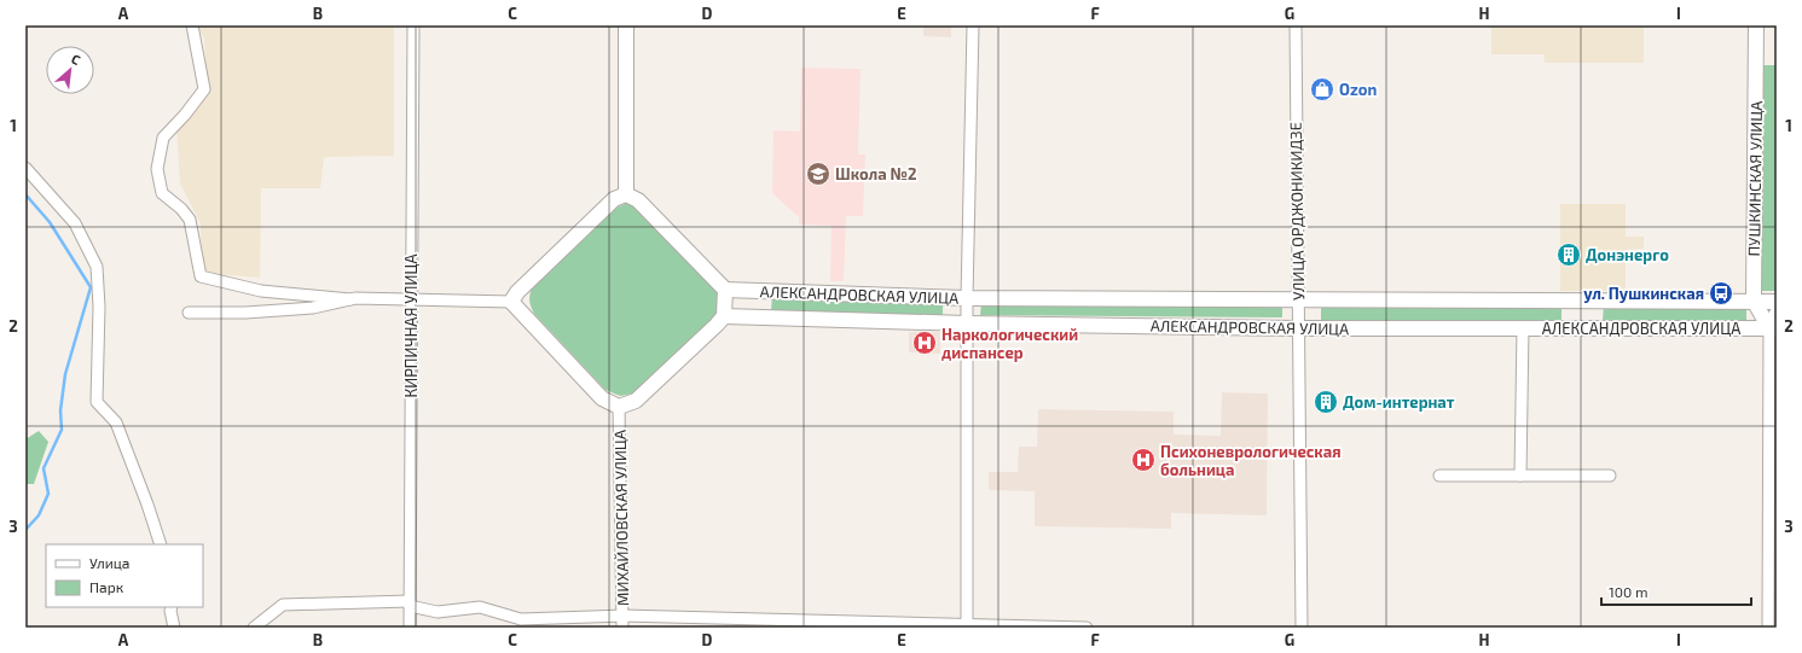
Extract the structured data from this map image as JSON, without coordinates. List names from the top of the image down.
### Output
{
  "streets": {
    "street": [
      "ПУШКИНСКАЯ УЛИЦА",
      "УЛИЦА ОРДЖОНИКИДЗЕ",
      "АЛЕКСАНДРОВСКАЯ УЛИЦА",
      "КИРПИЧНАЯ УЛИЦА",
      "МИХАЙЛОВСКАЯ УЛИЦА"
    ]
  },
  "crossings": [
    ["ПУШКИНСКАЯ УЛИЦА", "АЛЕКСАНДРОВСКАЯ УЛИЦА"],
    ["УЛИЦА ОРДЖОНИКИДЗЕ", "АЛЕКСАНДРОВСКАЯ УЛИЦА"]
  ],
  "places": {
    "shop": ["Ozon"],
    "school or university": ["Школа №2"],
    "building": ["Донэнерго", "Дом-интернат"],
    "bus stop": ["ул. Пушкинская"],
    "hospital": ["Наркологический диспансер", "Психоневрологическая больница"]
  },
  "legend": ["Улица", "Парк"],
  "scale_bar": "100 m",
  "north": "top right",
  "grid": {
    "columns": [
      "A",
      "B",
      "C",
      "D",
      "E",
      "F",
      "G",
      "H",
      "I"
    ],
    "rows": ["1", "2", "3"]
  }
}
